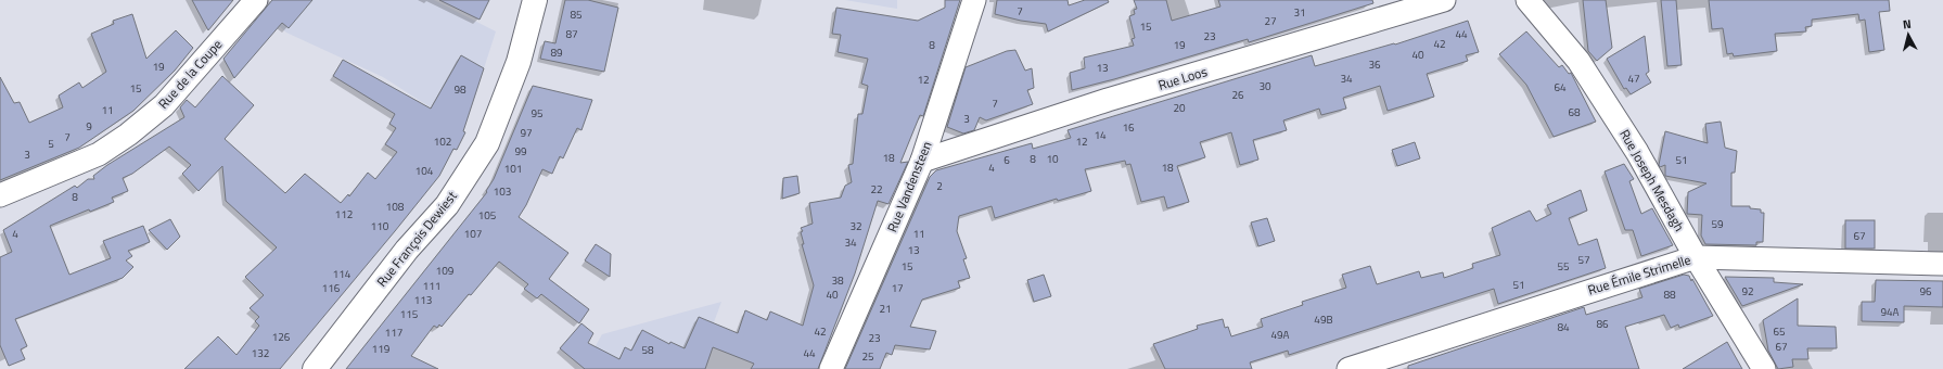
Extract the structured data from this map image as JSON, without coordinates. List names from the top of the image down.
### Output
{
  "streets": {
    "street": [
      "Rue de la Coupe",
      "Rue Loos",
      "Rue Joseph Mesdagh",
      "Rue Vandensteen",
      "Rue François Dewiest",
      "Rue Émile Strimelle"
    ]
  },
  "crossings": [
    ["Rue Loos", "Rue Vandensteen"],
    ["Rue Joseph Mesdagh", "Rue Émile Strimelle"]
  ],
  "house_numbers": [
    "7",
    "31",
    "85",
    "27",
    "15",
    "87",
    "44",
    "23",
    "42",
    "8",
    "19",
    "89",
    "40",
    "36",
    "19",
    "13",
    "34",
    "47",
    "12",
    "30",
    "64",
    "15",
    "98",
    "26",
    "7",
    "20",
    "11",
    "68",
    "95",
    "3",
    "9",
    "16",
    "97",
    "14",
    "7",
    "102",
    "12",
    "5",
    "99",
    "3",
    "18",
    "8",
    "10",
    "6",
    "51",
    "4",
    "18",
    "101",
    "104",
    "2",
    "22",
    "103",
    "8",
    "108",
    "112",
    "105",
    "59",
    "110",
    "32",
    "4",
    "107",
    "11",
    "67",
    "34",
    "13",
    "57",
    "15",
    "55",
    "109",
    "114",
    "38",
    "51",
    "111",
    "116",
    "17",
    "92",
    "96",
    "40",
    "88",
    "113",
    "21",
    "94A",
    "115",
    "49B",
    "86",
    "84",
    "42",
    "65",
    "117",
    "49A",
    "126",
    "23",
    "67",
    "119",
    "58",
    "132",
    "44",
    "25"
  ],
  "north": "top"
}
